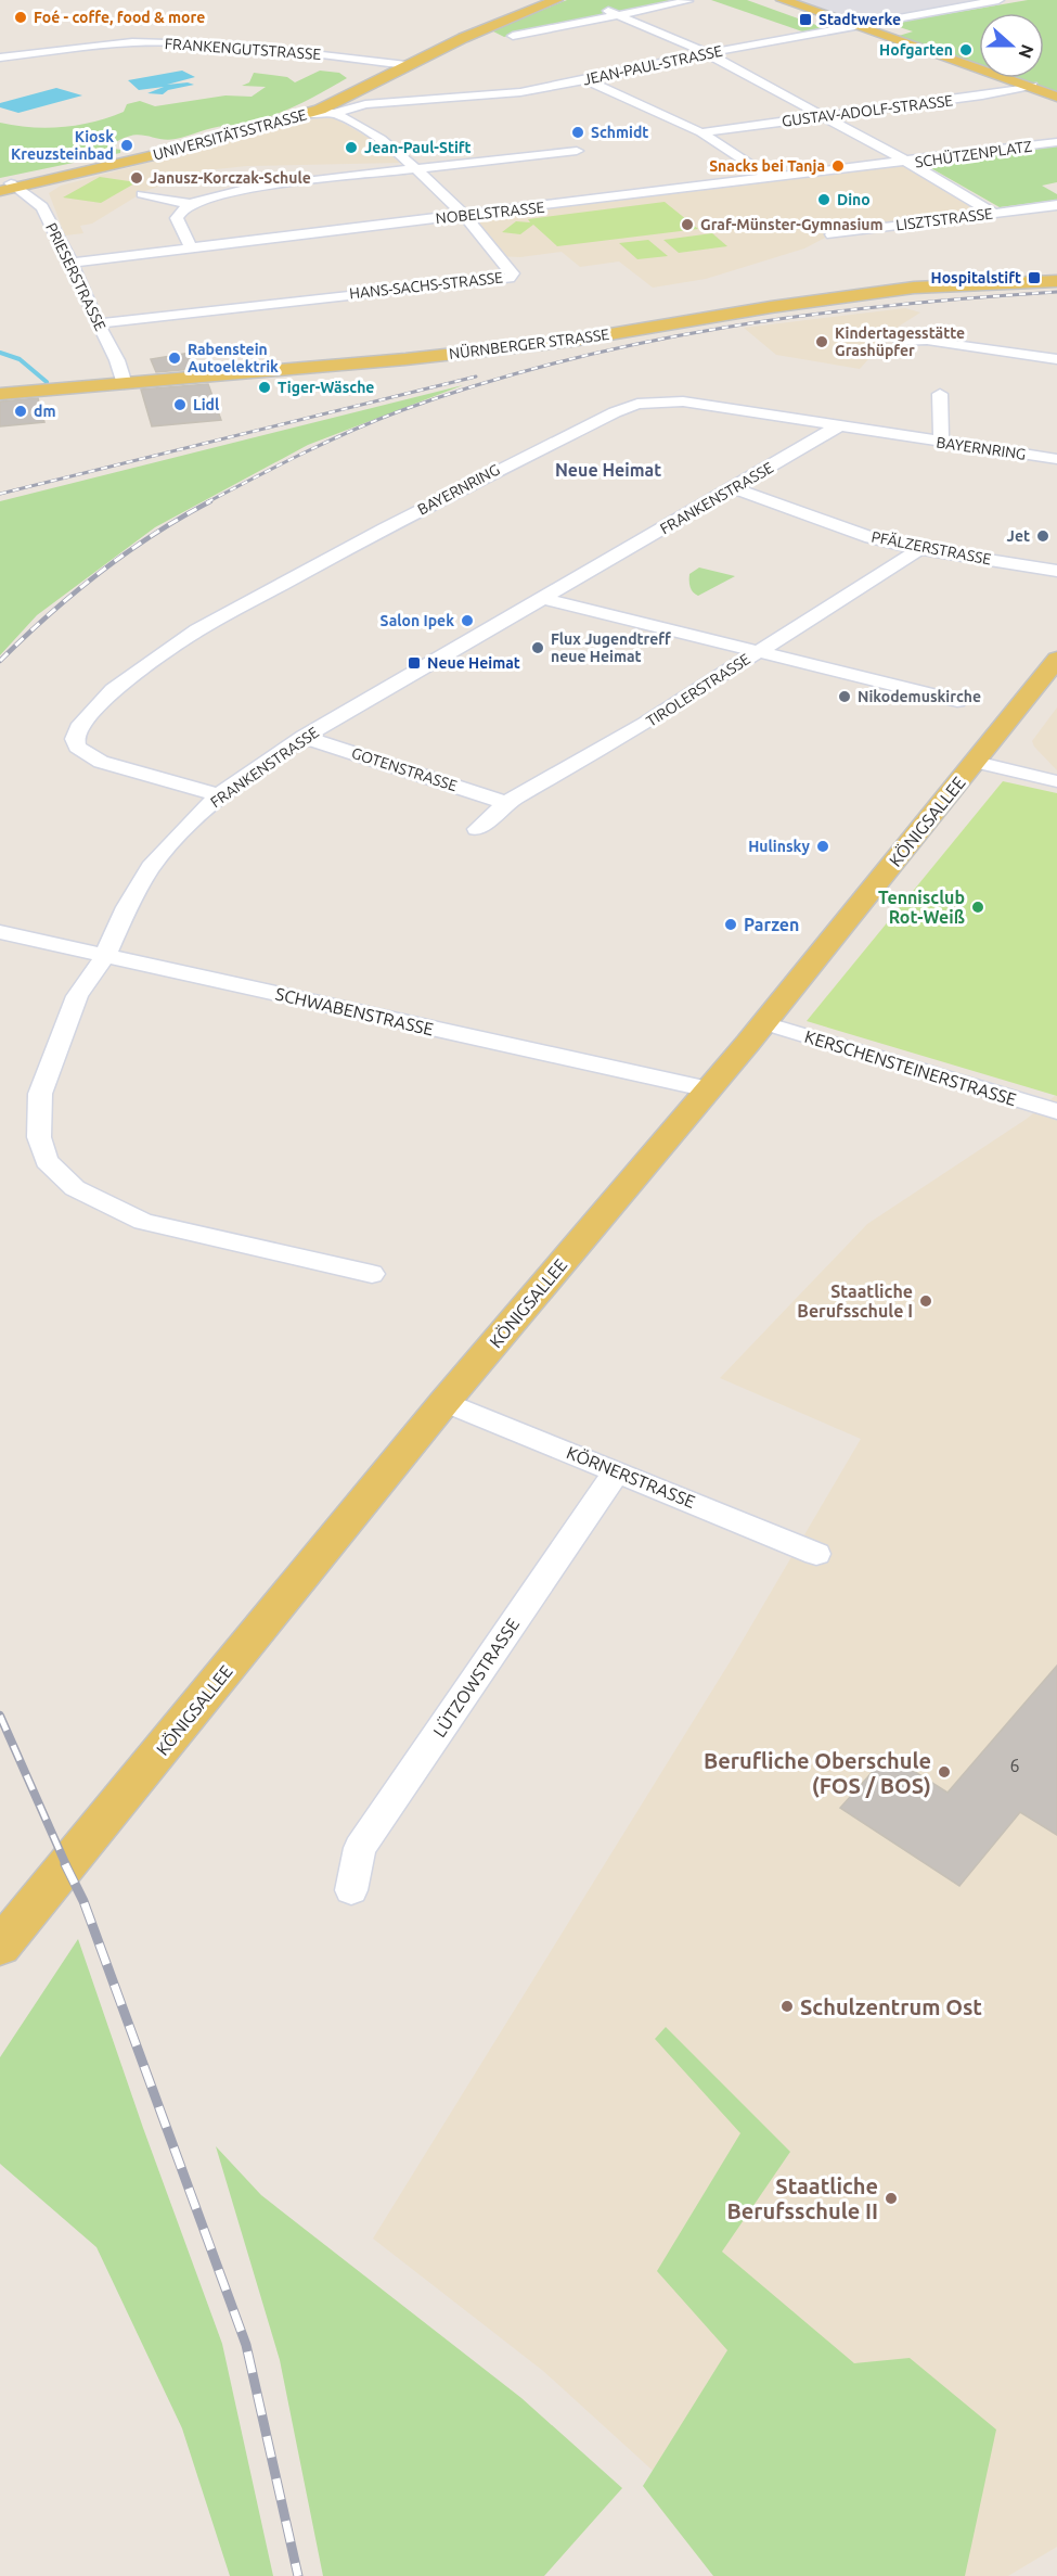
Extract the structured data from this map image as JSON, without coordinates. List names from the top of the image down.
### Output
{
  "streets": {
    "main road": ["UNIVERSITÄTSSTRASSE", "NÜRNBERGER STRASSE", "KÖNIGSALLEE"],
    "street": [
      "FRANKENGUTSTRASSE",
      "JEAN-PAUL-STRASSE",
      "GUSTAV-ADOLF-STRASSE",
      "SCHÜTZENPLATZ",
      "NOBELSTRASSE",
      "LISZTSTRASSE",
      "PRIESERSTRASSE",
      "HANS-SACHS-STRASSE",
      "BAYERNRING",
      "FRANKENSTRASSE",
      "PFÄLZERSTRASSE",
      "TIROLERSTRASSE",
      "GOTENSTRASSE",
      "SCHWABENSTRASSE",
      "KERSCHENSTEINERSTRASSE",
      "KÖRNERSTRASSE",
      "LÜTZOWSTRASSE"
    ]
  },
  "crossings": [
    ["FRANKENGUTSTRASSE", "UNIVERSITÄTSSTRASSE"],
    ["JEAN-PAUL-STRASSE", "UNIVERSITÄTSSTRASSE"],
    ["JEAN-PAUL-STRASSE", "HANS-SACHS-STRASSE"],
    ["UNIVERSITÄTSSTRASSE", "PRIESERSTRASSE"],
    ["SCHÜTZENPLATZ", "NOBELSTRASSE"],
    ["SCHÜTZENPLATZ", "LISZTSTRASSE"],
    ["NOBELSTRASSE", "PRIESERSTRASSE"],
    ["NOBELSTRASSE", "HANS-SACHS-STRASSE"],
    ["PRIESERSTRASSE", "HANS-SACHS-STRASSE"],
    ["PRIESERSTRASSE", "NÜRNBERGER STRASSE"],
    ["BAYERNRING", "FRANKENSTRASSE"],
    ["FRANKENSTRASSE", "PFÄLZERSTRASSE"],
    ["FRANKENSTRASSE", "GOTENSTRASSE"],
    ["FRANKENSTRASSE", "SCHWABENSTRASSE"],
    ["PFÄLZERSTRASSE", "TIROLERSTRASSE"],
    ["TIROLERSTRASSE", "GOTENSTRASSE"],
    ["KÖNIGSALLEE", "SCHWABENSTRASSE"],
    ["KÖNIGSALLEE", "KERSCHENSTEINERSTRASSE"],
    ["KÖNIGSALLEE", "KÖRNERSTRASSE"],
    ["KÖRNERSTRASSE", "LÜTZOWSTRASSE"]
  ],
  "districts": ["Neue Heimat"],
  "places": {
    "other": [
      "Foé - coffe, food & more",
      "Hofgarten",
      "Schmidt",
      "Kiosk Kreuzsteinbad",
      "Jean-Paul-Stift",
      "Snacks bei Tanja",
      "Janusz-Korczak-Schule",
      "Dino",
      "Graf-Münster-Gymnasium",
      "Kindertagesstätte Grashüpfer",
      "Rabenstein Autoelektrik",
      "Tiger-Wäsche",
      "Lidl",
      "dm",
      "Jet",
      "Salon Ipek",
      "Flux Jugendtreff neue Heimat",
      "Nikodemuskirche",
      "Hulinsky",
      "Tennisclub Rot-Weiß",
      "Parzen",
      "Staatliche Berufsschule I",
      "Berufliche Oberschule (FOS / BOS)",
      "Schulzentrum Ost",
      "Staatliche Berufsschule II"
    ],
    "transit": ["Stadtwerke", "Hospitalstift", "Neue Heimat"]
  },
  "house_numbers": ["6"],
  "north": "right"
}
